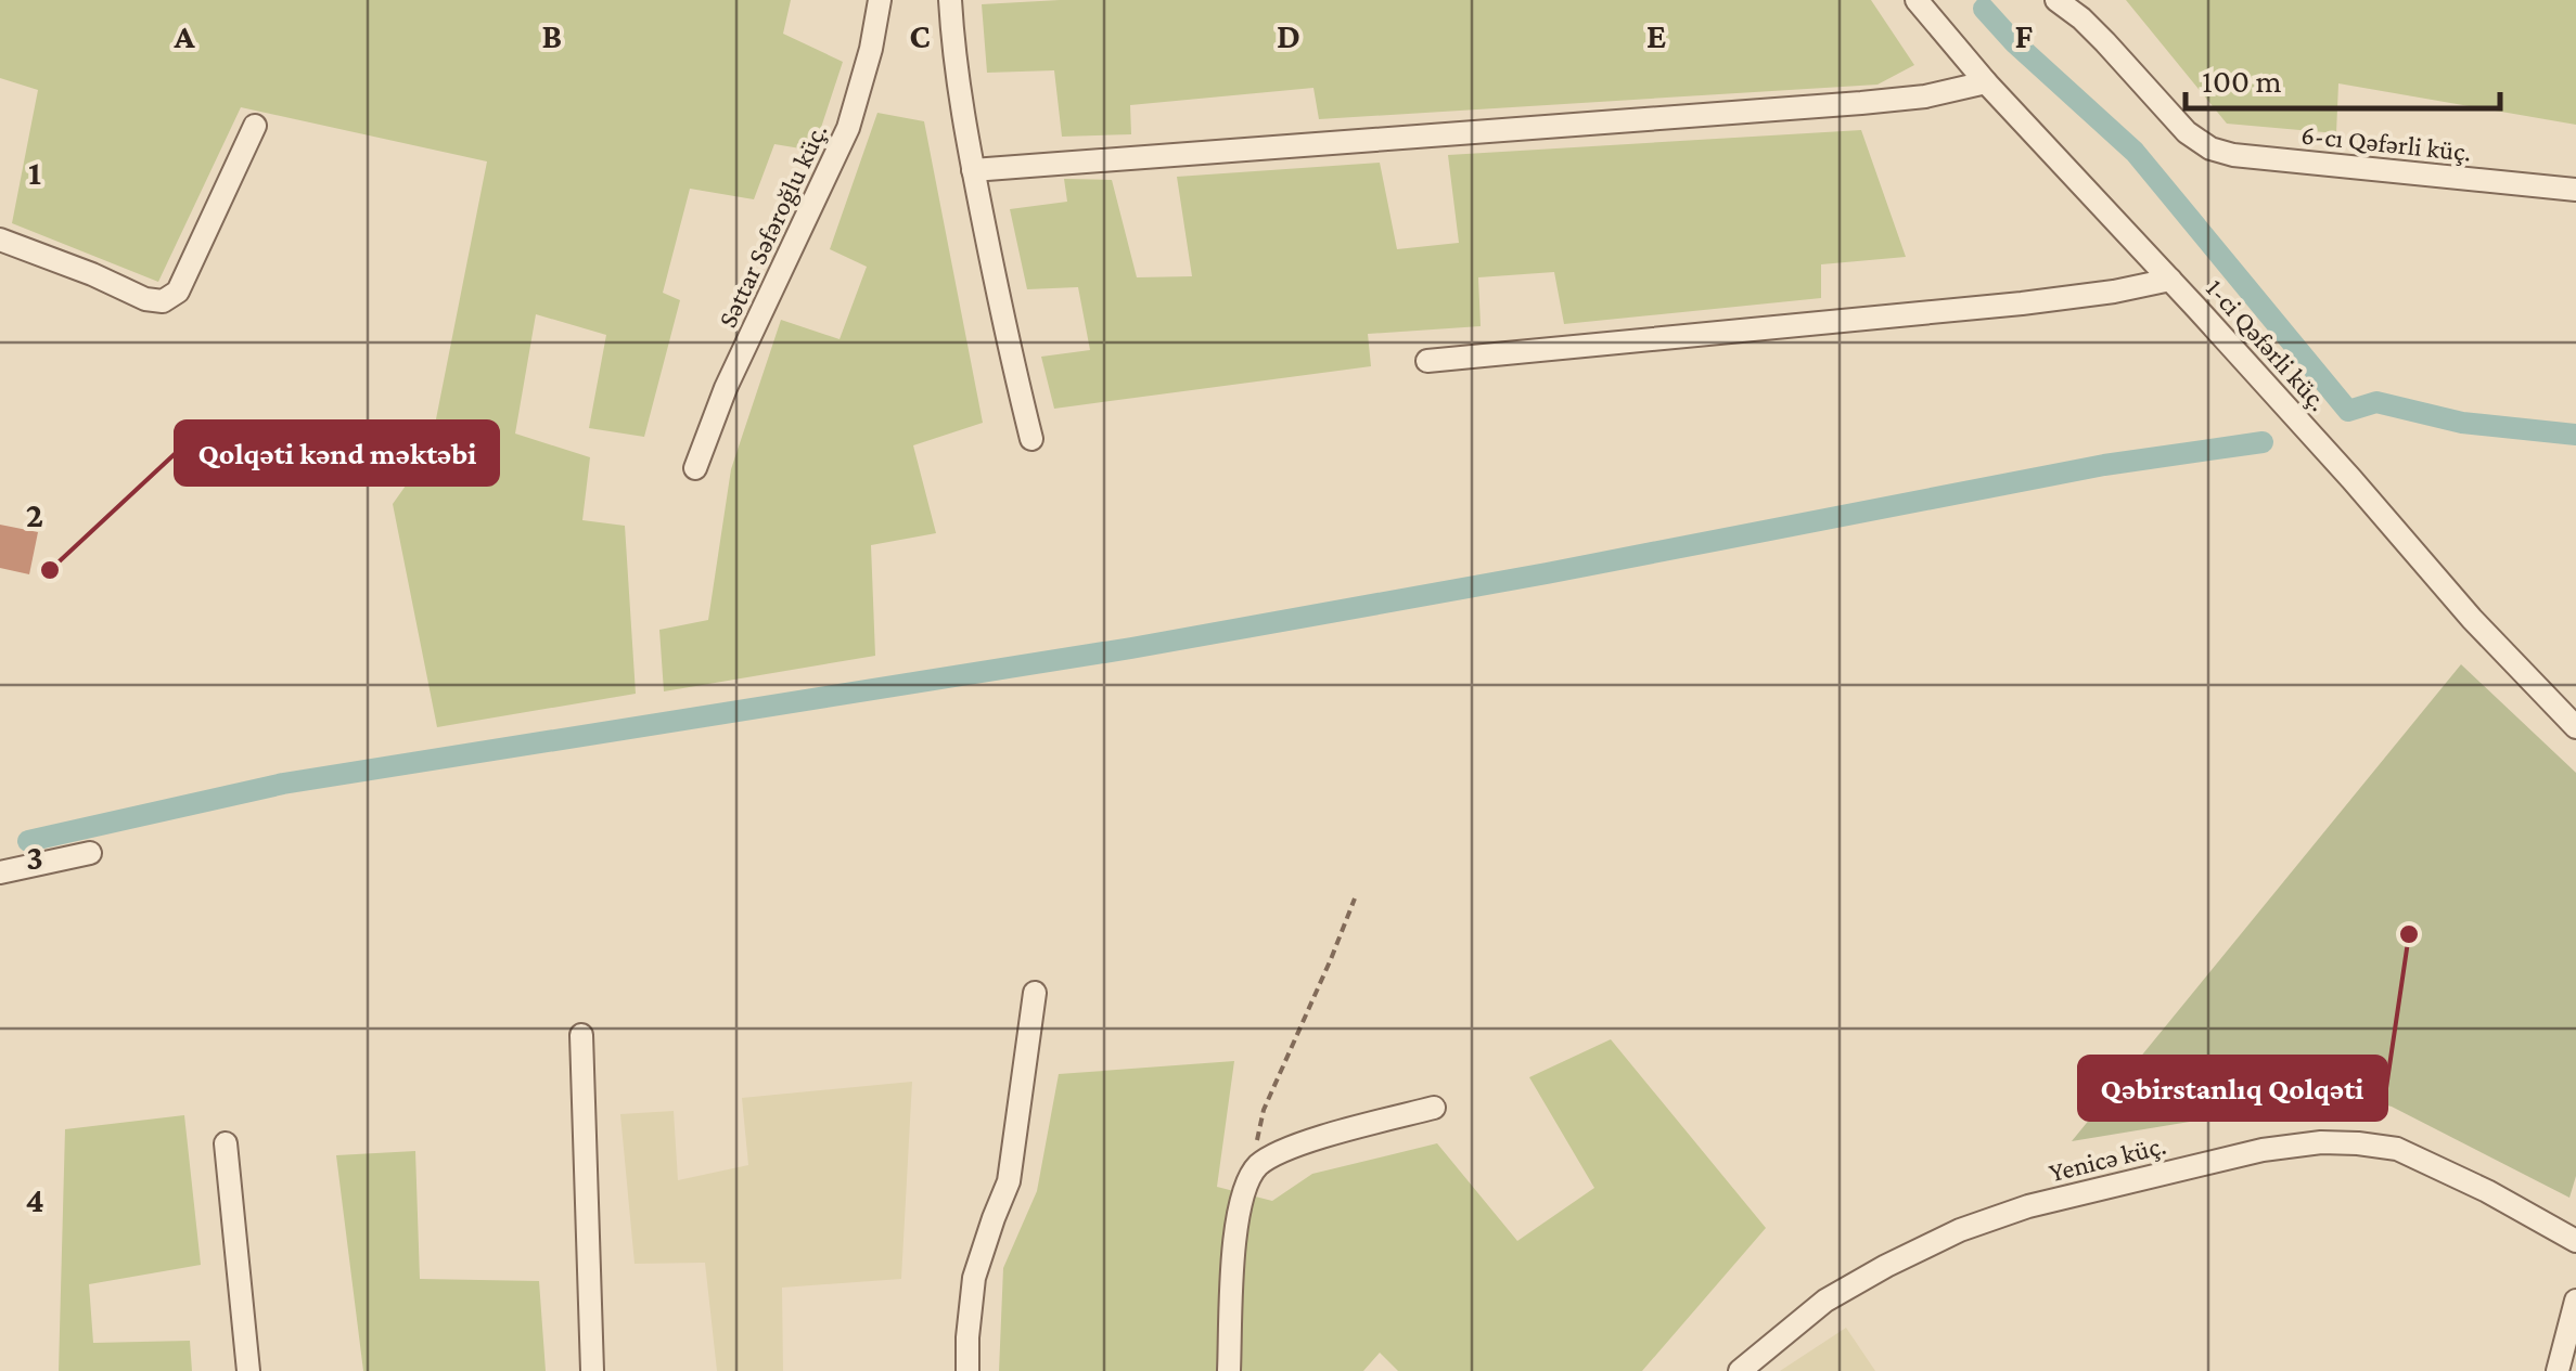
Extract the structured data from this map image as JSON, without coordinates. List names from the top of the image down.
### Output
{
  "streets": {
    "street": [
      "6-cı Qəfərli küç.",
      "Səttar Səfəroğlu küç.",
      "1-ci Qəfərli küç.",
      "Yenicə küç."
    ]
  },
  "places": ["Qolqəti kənd məktəbi", "Qəbirstanlıq Qolqəti"],
  "scale_bar": "100 m",
  "grid": {
    "columns": [
      "A",
      "B",
      "C",
      "D",
      "E",
      "F"
    ],
    "rows": [
      "1",
      "2",
      "3",
      "4"
    ]
  }
}
